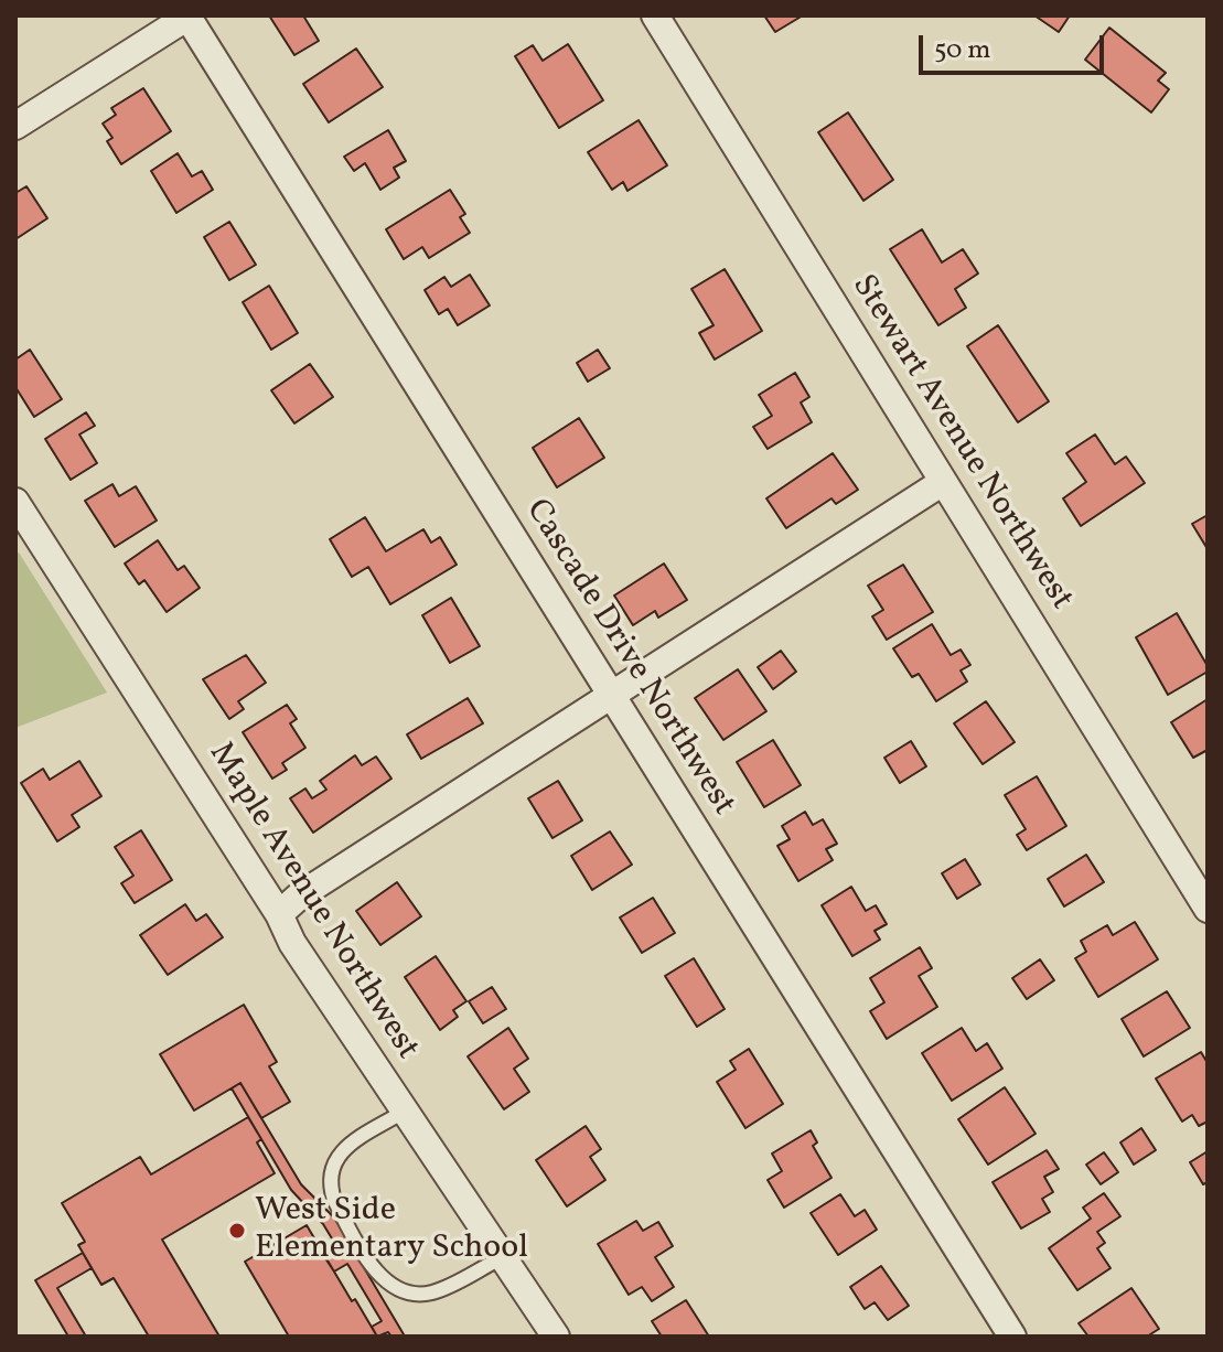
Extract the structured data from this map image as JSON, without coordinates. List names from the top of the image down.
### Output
{
  "streets": {
    "street": ["Stewart Avenue Northwest", "Cascade Drive Northwest", "Maple Avenue Northwest"]
  },
  "places": ["West Side Elementary School"],
  "scale_bar": "50 m"
}
